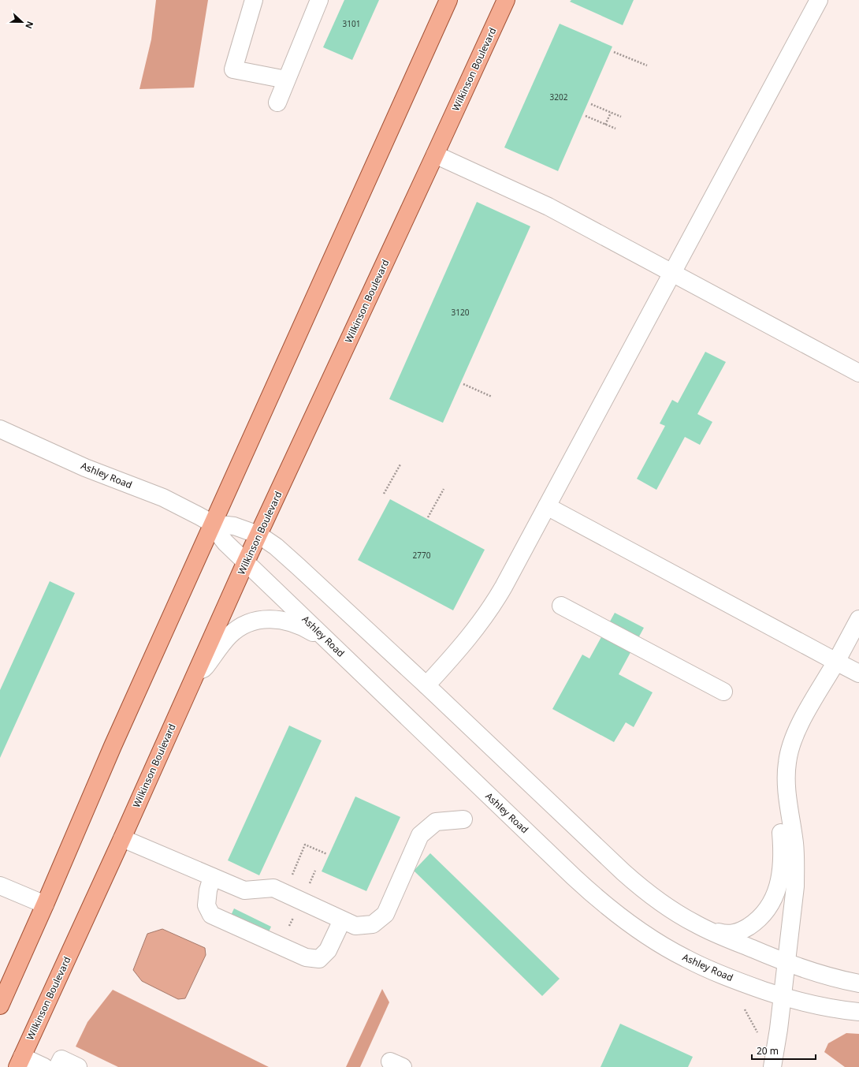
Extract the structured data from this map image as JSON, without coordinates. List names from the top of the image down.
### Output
{
  "streets": {
    "main road": ["Wilkinson Boulevard"],
    "street": ["Ashley Road"]
  },
  "crossings": [
    ["Wilkinson Boulevard", "Ashley Road"]
  ],
  "house_numbers": [
    "3101",
    "3202",
    "3120",
    "2770"
  ],
  "scale_bar": "20 m",
  "north": "right"
}
